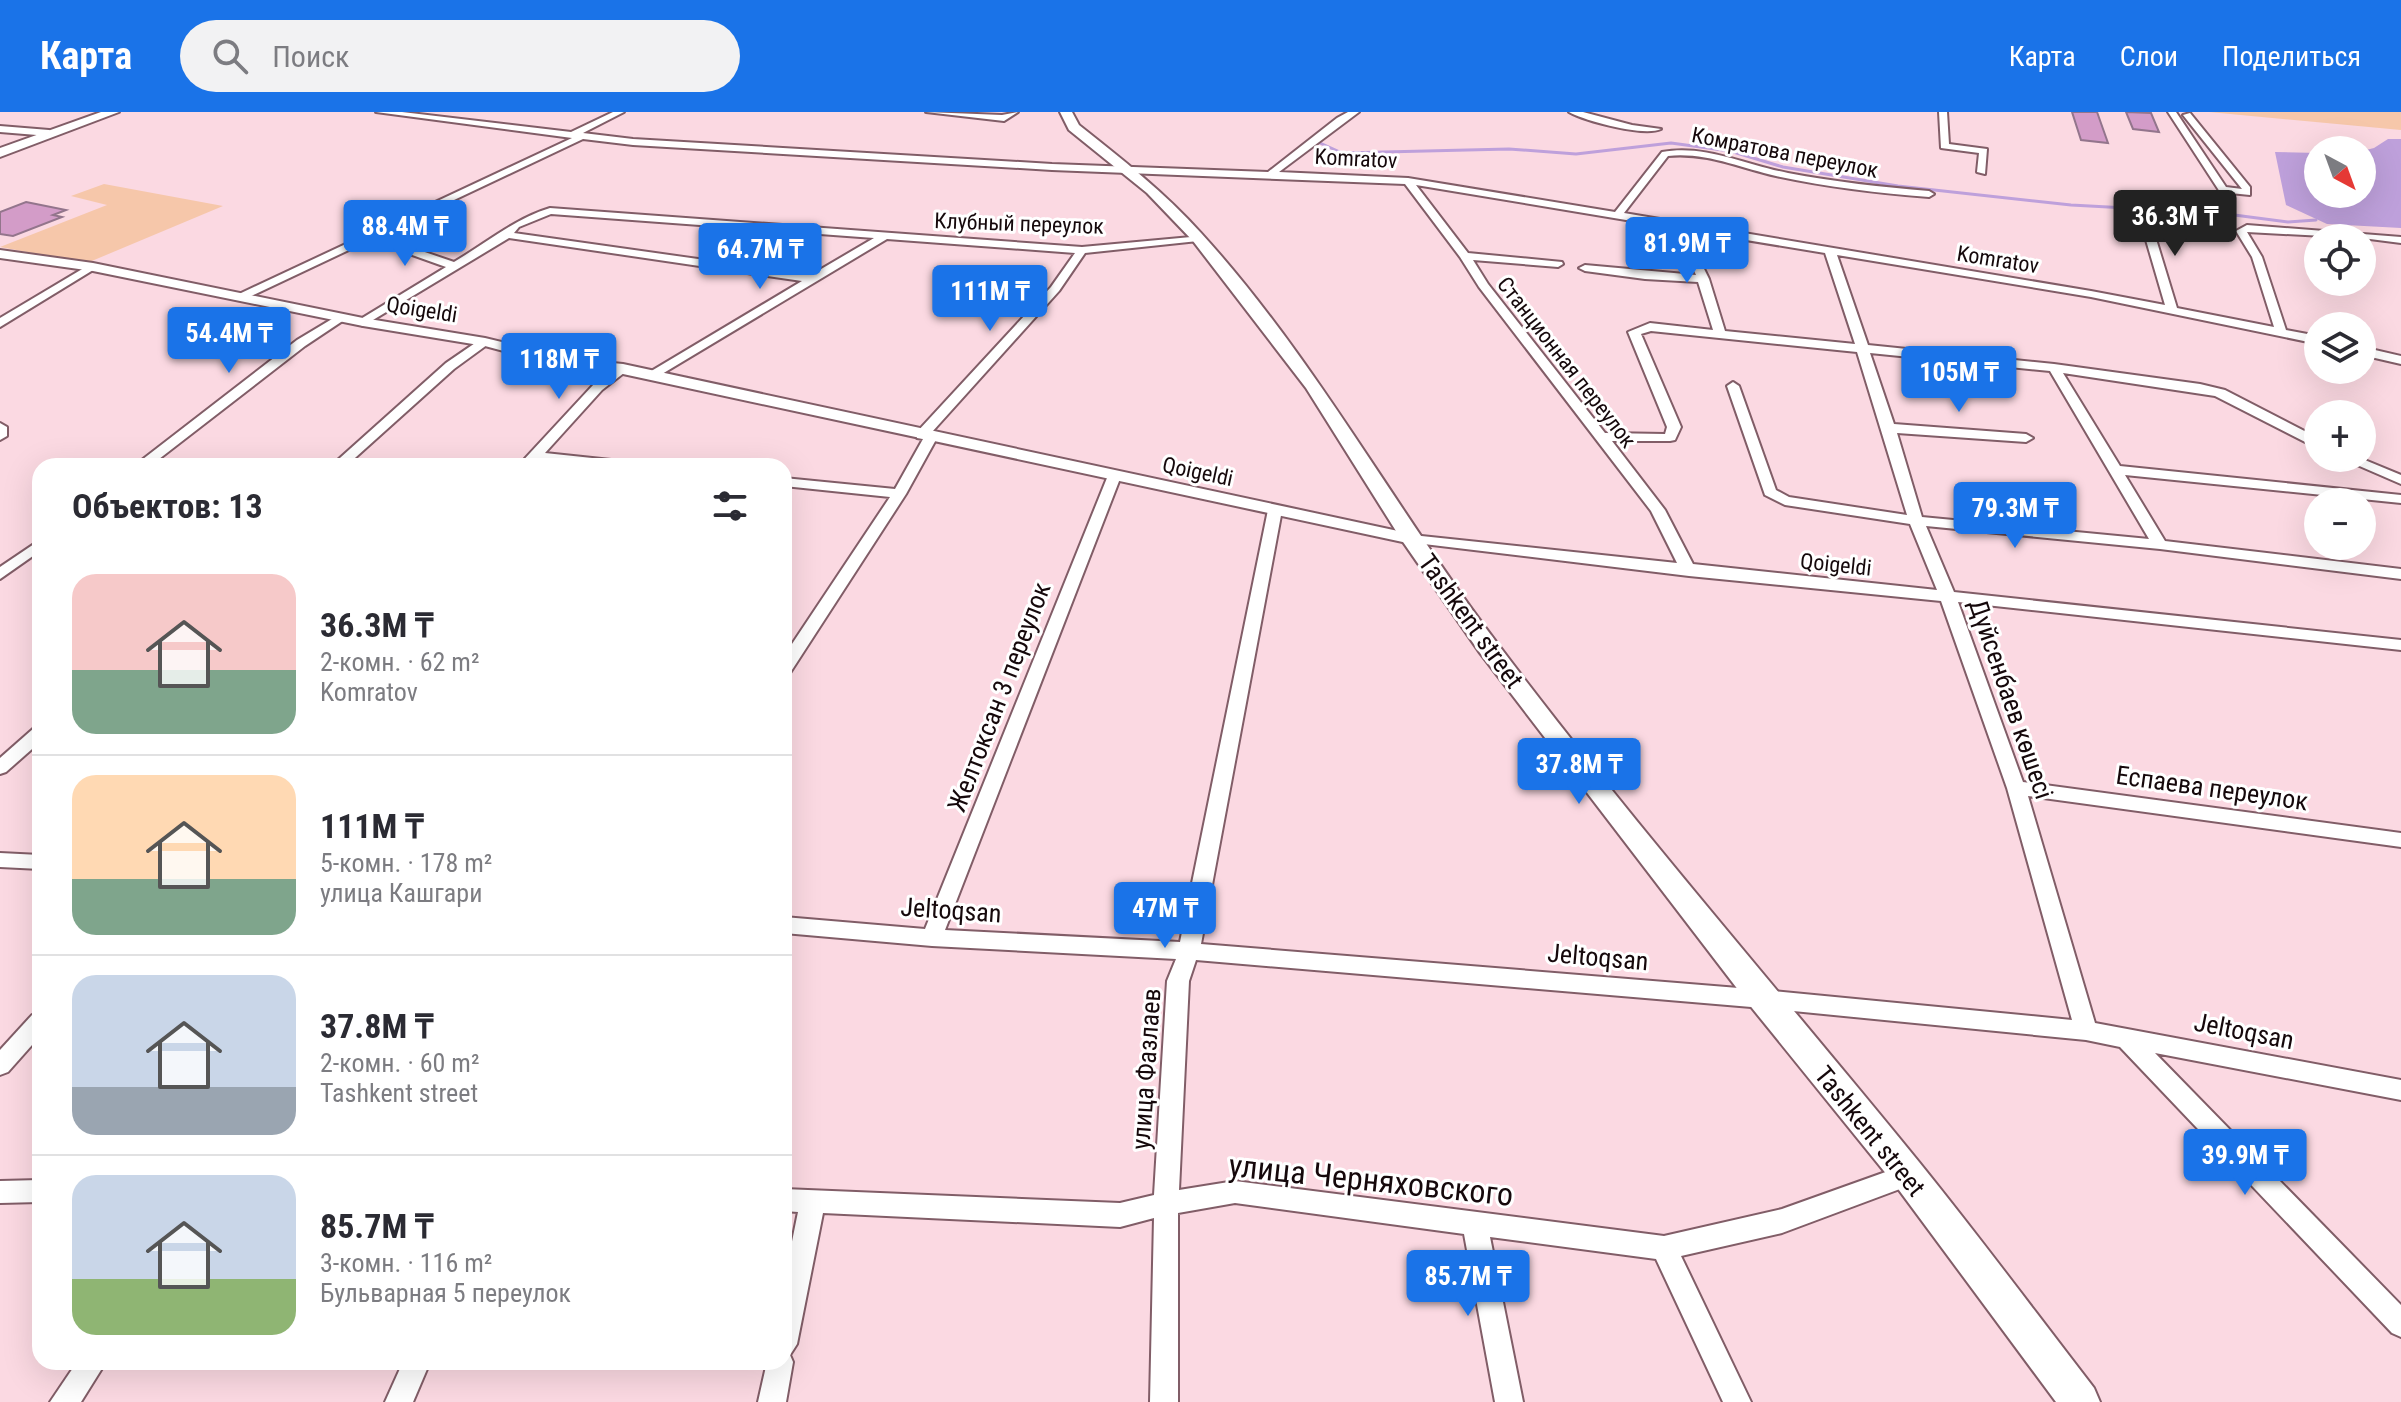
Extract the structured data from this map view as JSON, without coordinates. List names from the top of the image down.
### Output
{
  "streets": {
    "main road": ["Tashkent street"],
    "street": [
      "Комратова переулок",
      "Komratov",
      "Клубный переулок",
      "Qoigeldi",
      "Станционная переулок",
      "Желтоксан 3 переулок",
      "Дүйсенбаев көшесі",
      "Еспаева переулок",
      "Jeltoqsan",
      "улица Фазлаев",
      "улица Черняховского"
    ]
  },
  "crossings": [
    ["Комратова переулок", "Komratov"],
    ["Komratov", "Станционная переулок"],
    ["Komratov", "Tashkent street"],
    ["Komratov", "Дүйсенбаев көшесі"],
    ["Клубный переулок", "Qoigeldi"],
    ["Клубный переулок", "Tashkent street"],
    ["Qoigeldi", "Станционная переулок"],
    ["Qoigeldi", "Tashkent street"],
    ["Qoigeldi", "Желтоксан 3 переулок"],
    ["Qoigeldi", "Дүйсенбаев көшесі"],
    ["Qoigeldi", "улица Фазлаев"],
    ["Tashkent street", "Jeltoqsan"],
    ["Tashkent street", "улица Черняховского"],
    ["Желтоксан 3 переулок", "Jeltoqsan"],
    ["Дүйсенбаев көшесі", "Еспаева переулок"],
    ["Дүйсенбаев көшесі", "Jeltoqsan"],
    ["Jeltoqsan", "улица Фазлаев"],
    ["улица Фазлаев", "улица Черняховского"]
  ],
  "north": "bottom right",
  "page": {
    "header": "Карта",
    "search": "Поиск",
    "nav": ["Карта", "Слои", "Поделиться"],
    "map_buttons": ["+", "−"],
    "price": [
      "36.3M ₸",
      "88.4M ₸",
      "81.9M ₸",
      "64.7M ₸",
      "111M ₸",
      "54.4M ₸",
      "118M ₸",
      "105M ₸",
      "79.3M ₸",
      "37.8M ₸",
      "47M ₸",
      "39.9M ₸",
      "85.7M ₸"
    ],
    "heading": "Объектов: 13",
    "list": [
      {
        "name": "36.3M ₸",
        "note": "2-комн. · 62 m² · Komratov"
      },
      {
        "name": "111M ₸",
        "note": "5-комн. · 178 m² · улица Кашгари"
      },
      {
        "name": "37.8M ₸",
        "note": "2-комн. · 60 m² · Tashkent street"
      },
      {
        "name": "85.7M ₸",
        "note": "3-комн. · 116 m² · Бульварная 5 переулок"
      }
    ]
  }
}
